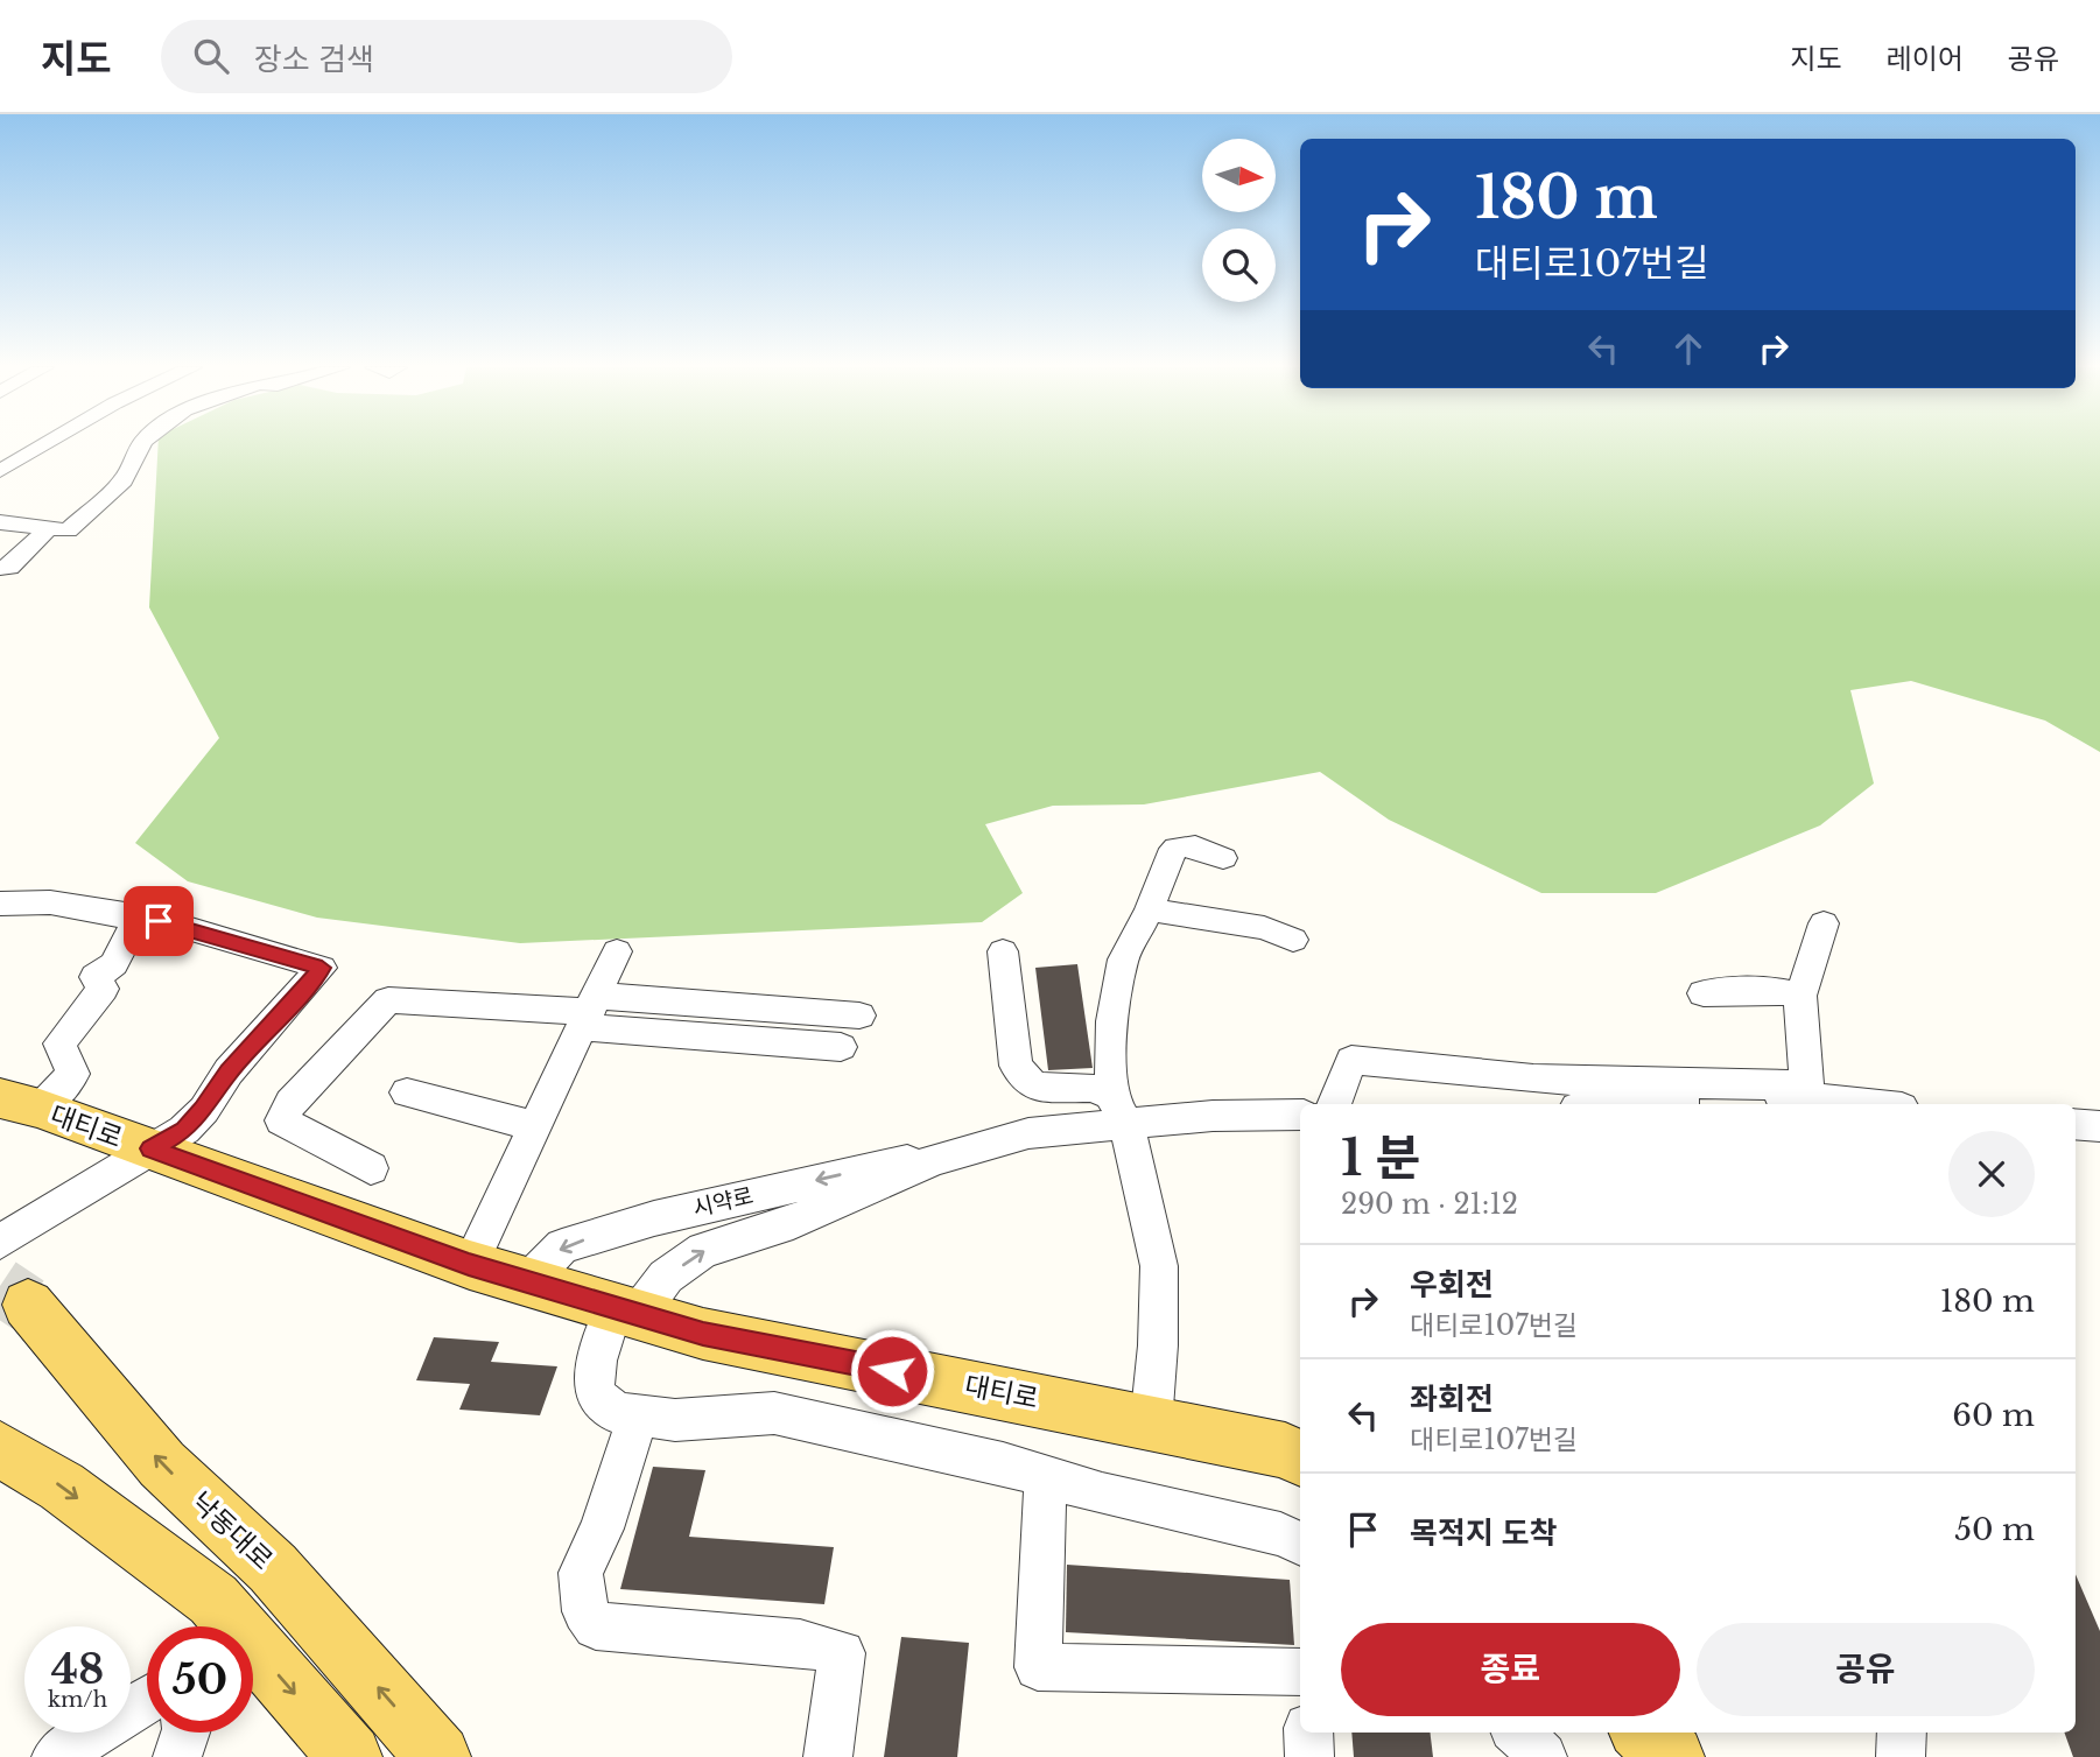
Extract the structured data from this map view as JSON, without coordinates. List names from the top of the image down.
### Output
{
  "streets": {
    "main road": ["대티로", "낙동대로"],
    "street": ["시약로"]
  },
  "crossings": [
    ["대티로", "시약로"]
  ],
  "north": "right",
  "page": {
    "header": "지도",
    "search": "장소 검색",
    "nav": ["지도", "레이어", "공유"],
    "turn": ["180 m", "대티로107번길"],
    "heading": ["1 분", "290 m · 21:12"],
    "list": [
      {
        "name": "우회전",
        "note": "대티로107번길",
        "value": "180 m"
      },
      {
        "name": "좌회전",
        "note": "대티로107번길",
        "value": "60 m"
      },
      {
        "name": "목적지 도착",
        "value": "50 m"
      }
    ],
    "buttons": ["종료", "공유"],
    "speed": "48 km/h",
    "limit": "50"
  }
}
